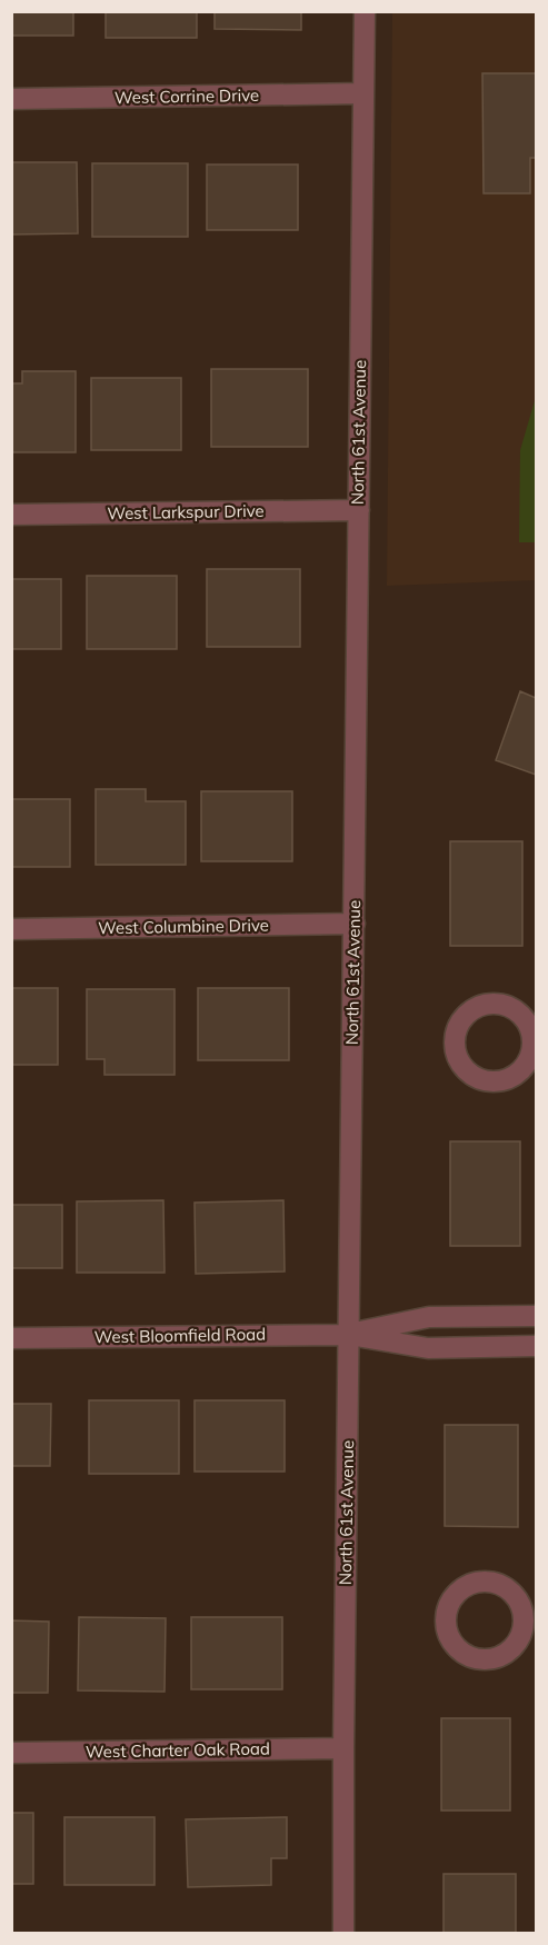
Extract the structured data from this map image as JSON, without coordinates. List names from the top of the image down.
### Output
{
  "streets": {
    "street": [
      "West Corrine Drive",
      "North 61st Avenue",
      "West Larkspur Drive",
      "West Columbine Drive",
      "West Bloomfield Road",
      "West Charter Oak Road"
    ]
  },
  "crossings": [
    ["West Corrine Drive", "North 61st Avenue"],
    ["North 61st Avenue", "West Larkspur Drive"],
    ["North 61st Avenue", "West Columbine Drive"],
    ["North 61st Avenue", "West Bloomfield Road"],
    ["North 61st Avenue", "West Charter Oak Road"]
  ]
}
